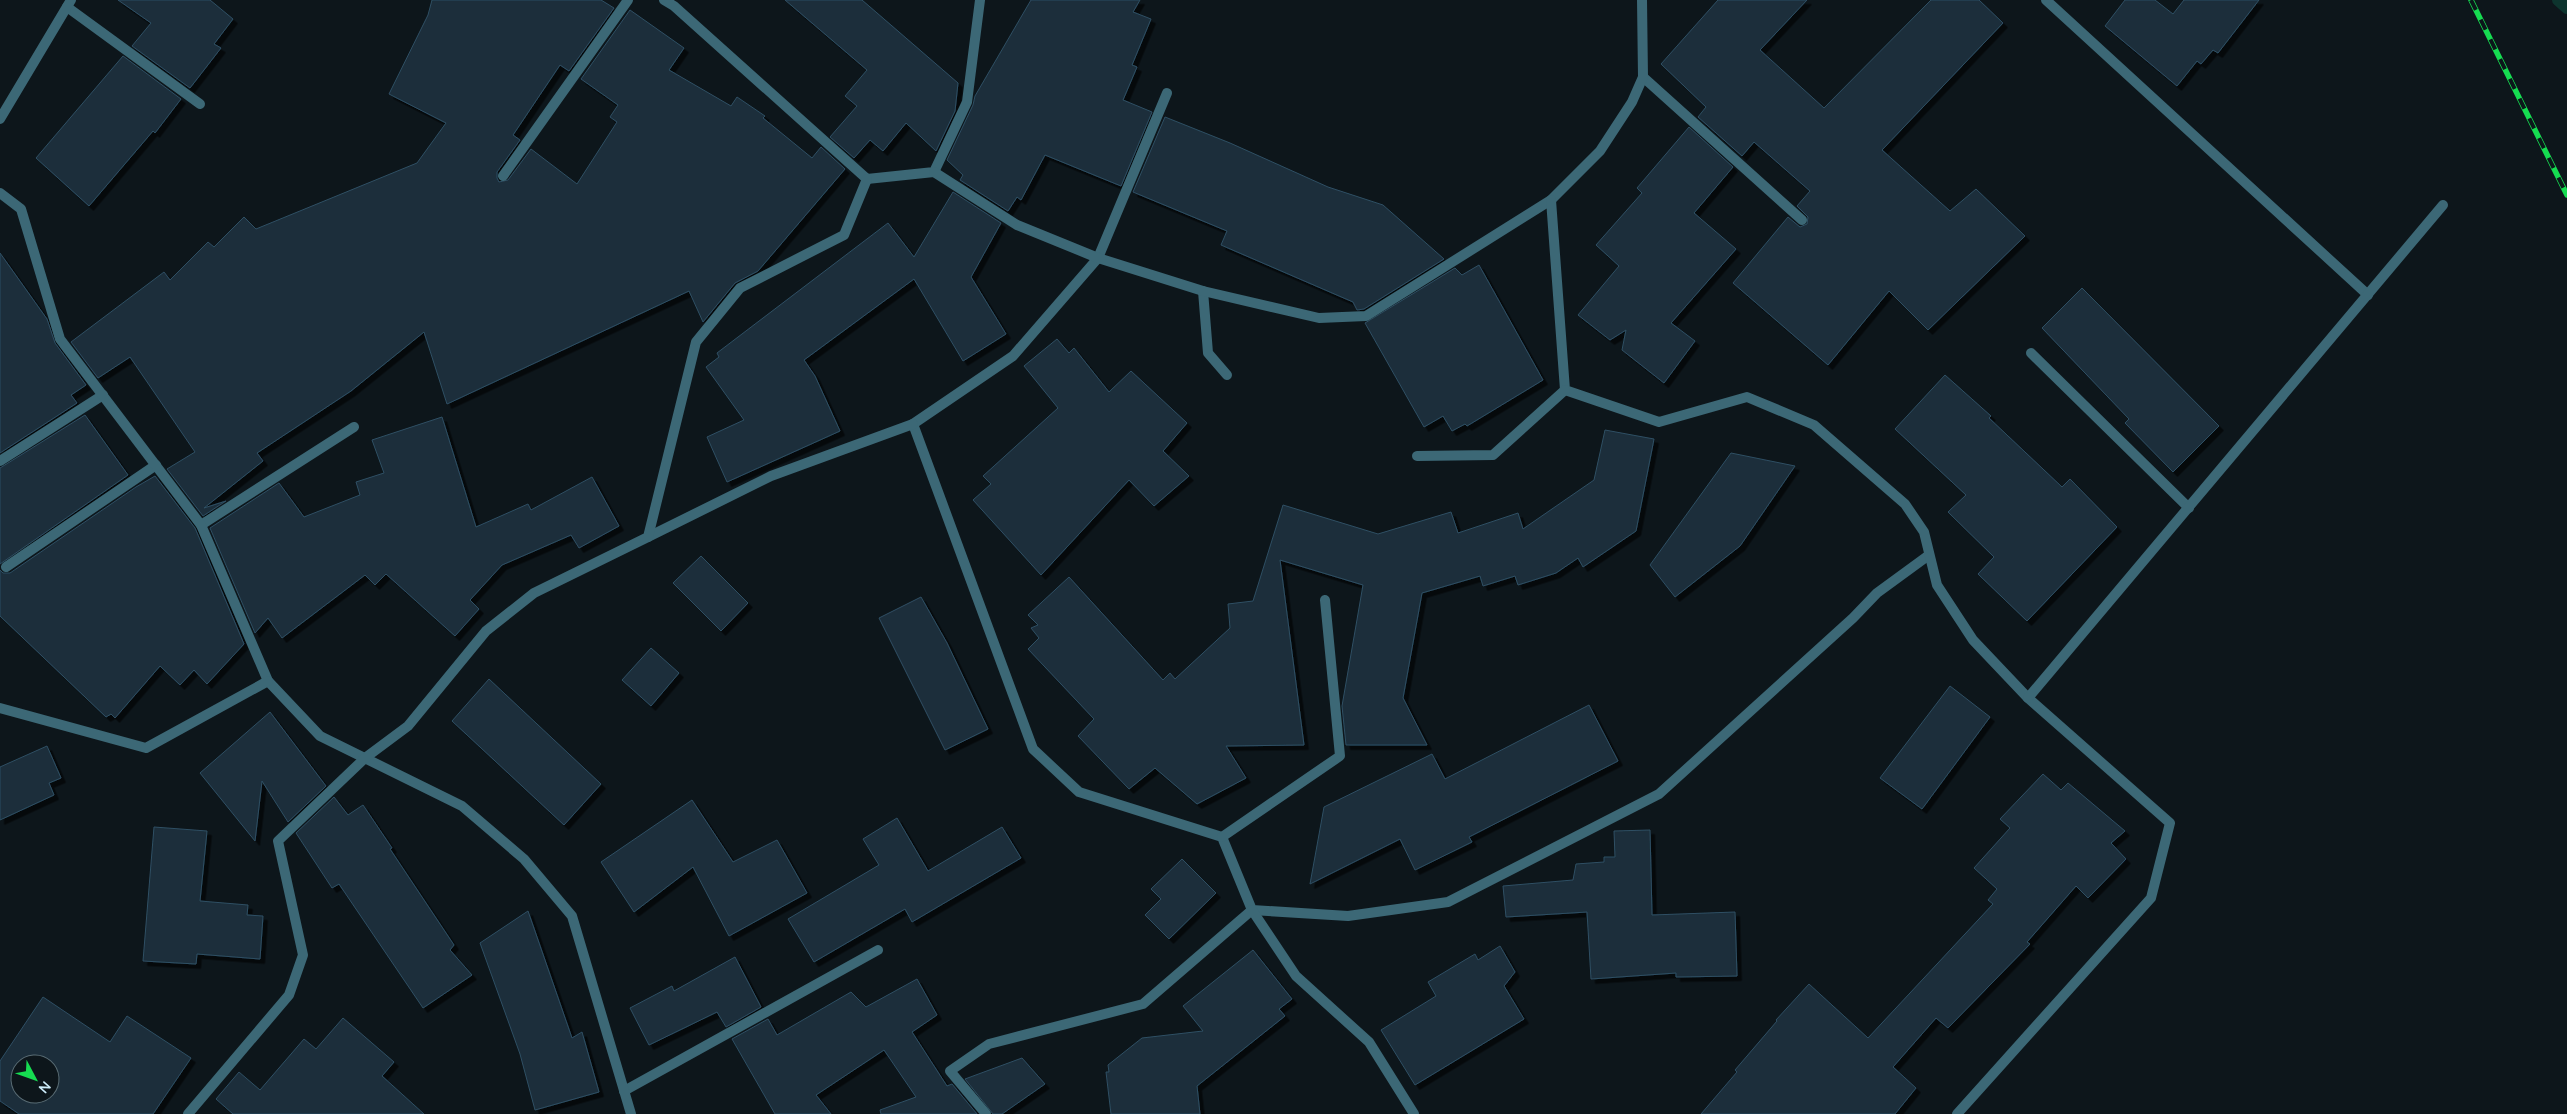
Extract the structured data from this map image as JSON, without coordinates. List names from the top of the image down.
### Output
{
  "north": "bottom right"
}
